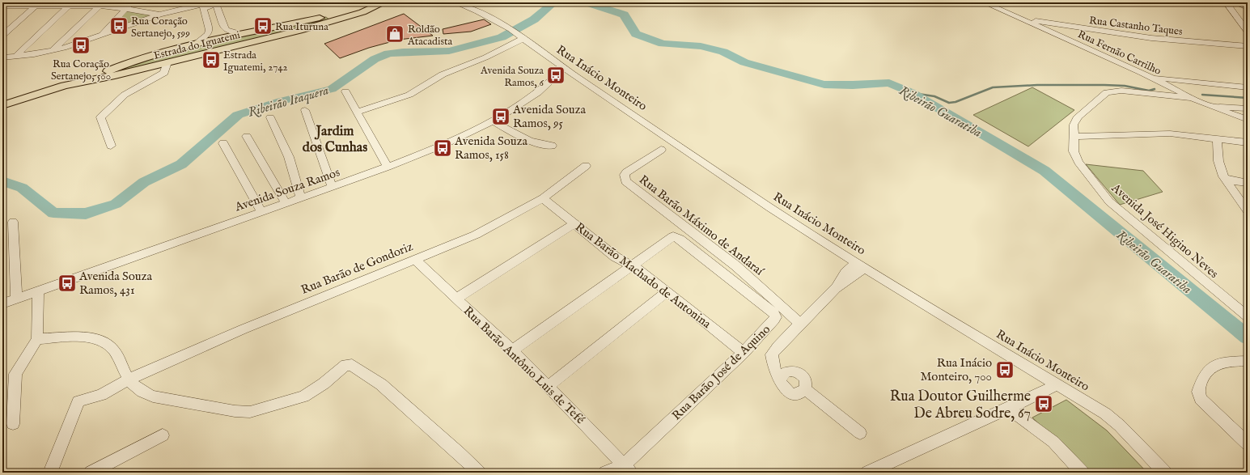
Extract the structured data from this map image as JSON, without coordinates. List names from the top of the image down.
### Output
{
  "streets": {
    "main road": ["Estrada do Iguatemi"],
    "street": [
      "Rua Castanho Taques",
      "Rua Fernão Carrilho",
      "Rua Inácio Monteiro",
      "Avenida Souza Ramos",
      "Rua Barão Máximo de Andaraí",
      "Avenida José Higino Neves",
      "Rua Barão de Gondoriz",
      "Rua Barão Machado de Antonina",
      "Rua Barão Antônio Luis de Tefé",
      "Rua Barão José de Aquino"
    ]
  },
  "crossings": [
    ["Rua Castanho Taques", "Rua Fernão Carrilho"],
    ["Rua Fernão Carrilho", "Avenida José Higino Neves"],
    ["Rua Inácio Monteiro", "Avenida Souza Ramos"],
    ["Rua Barão de Gondoriz", "Rua Barão Machado de Antonina"],
    ["Rua Barão de Gondoriz", "Rua Barão Antônio Luis de Tefé"],
    ["Rua Barão Machado de Antonina", "Rua Barão José de Aquino"],
    ["Rua Barão Antônio Luis de Tefé", "Rua Barão José de Aquino"]
  ],
  "districts": ["Jardim dos Cunhas"],
  "water": ["Ribeirão Itaquera", "Ribeirão Guaratiba"],
  "places": {
    "bus stop": [
      "Rua Coração Sertanejo, 599",
      "Rua Ituruna",
      "Rua Coração Sertanejo, 500",
      "Estrada Iguatemi, 2742",
      "Avenida Souza Ramos, 6",
      "Avenida Souza Ramos, 95",
      "Avenida Souza Ramos, 158",
      "Avenida Souza Ramos, 431",
      "Rua Inácio Monteiro, 700",
      "Rua Doutor Guilherme De Abreu Sodre, 67"
    ],
    "shop": ["Roldão Atacadista"]
  }
}
